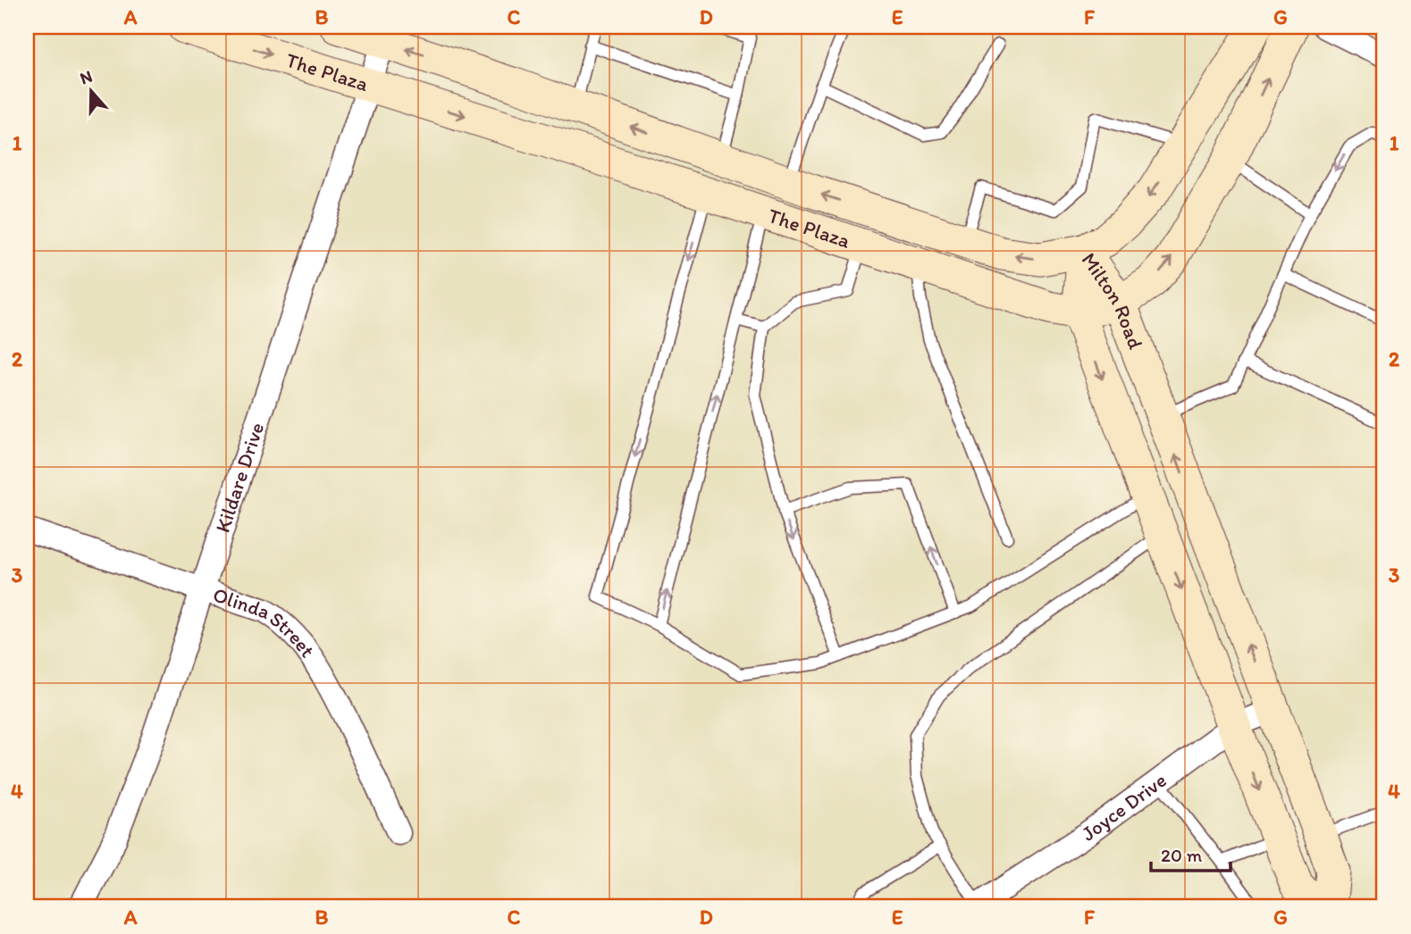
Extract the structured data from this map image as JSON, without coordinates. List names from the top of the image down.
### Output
{
  "streets": {
    "main road": ["The Plaza", "Milton Road"],
    "street": ["Kildare Drive", "Olinda Street", "Joyce Drive"]
  },
  "crossings": [
    ["The Plaza", "Milton Road"],
    ["The Plaza", "Kildare Drive"],
    ["Milton Road", "Joyce Drive"],
    ["Kildare Drive", "Olinda Street"]
  ],
  "scale_bar": "20 m",
  "north": "top",
  "grid": {
    "columns": [
      "A",
      "B",
      "C",
      "D",
      "E",
      "F",
      "G"
    ],
    "rows": [
      "1",
      "2",
      "3",
      "4"
    ]
  }
}
